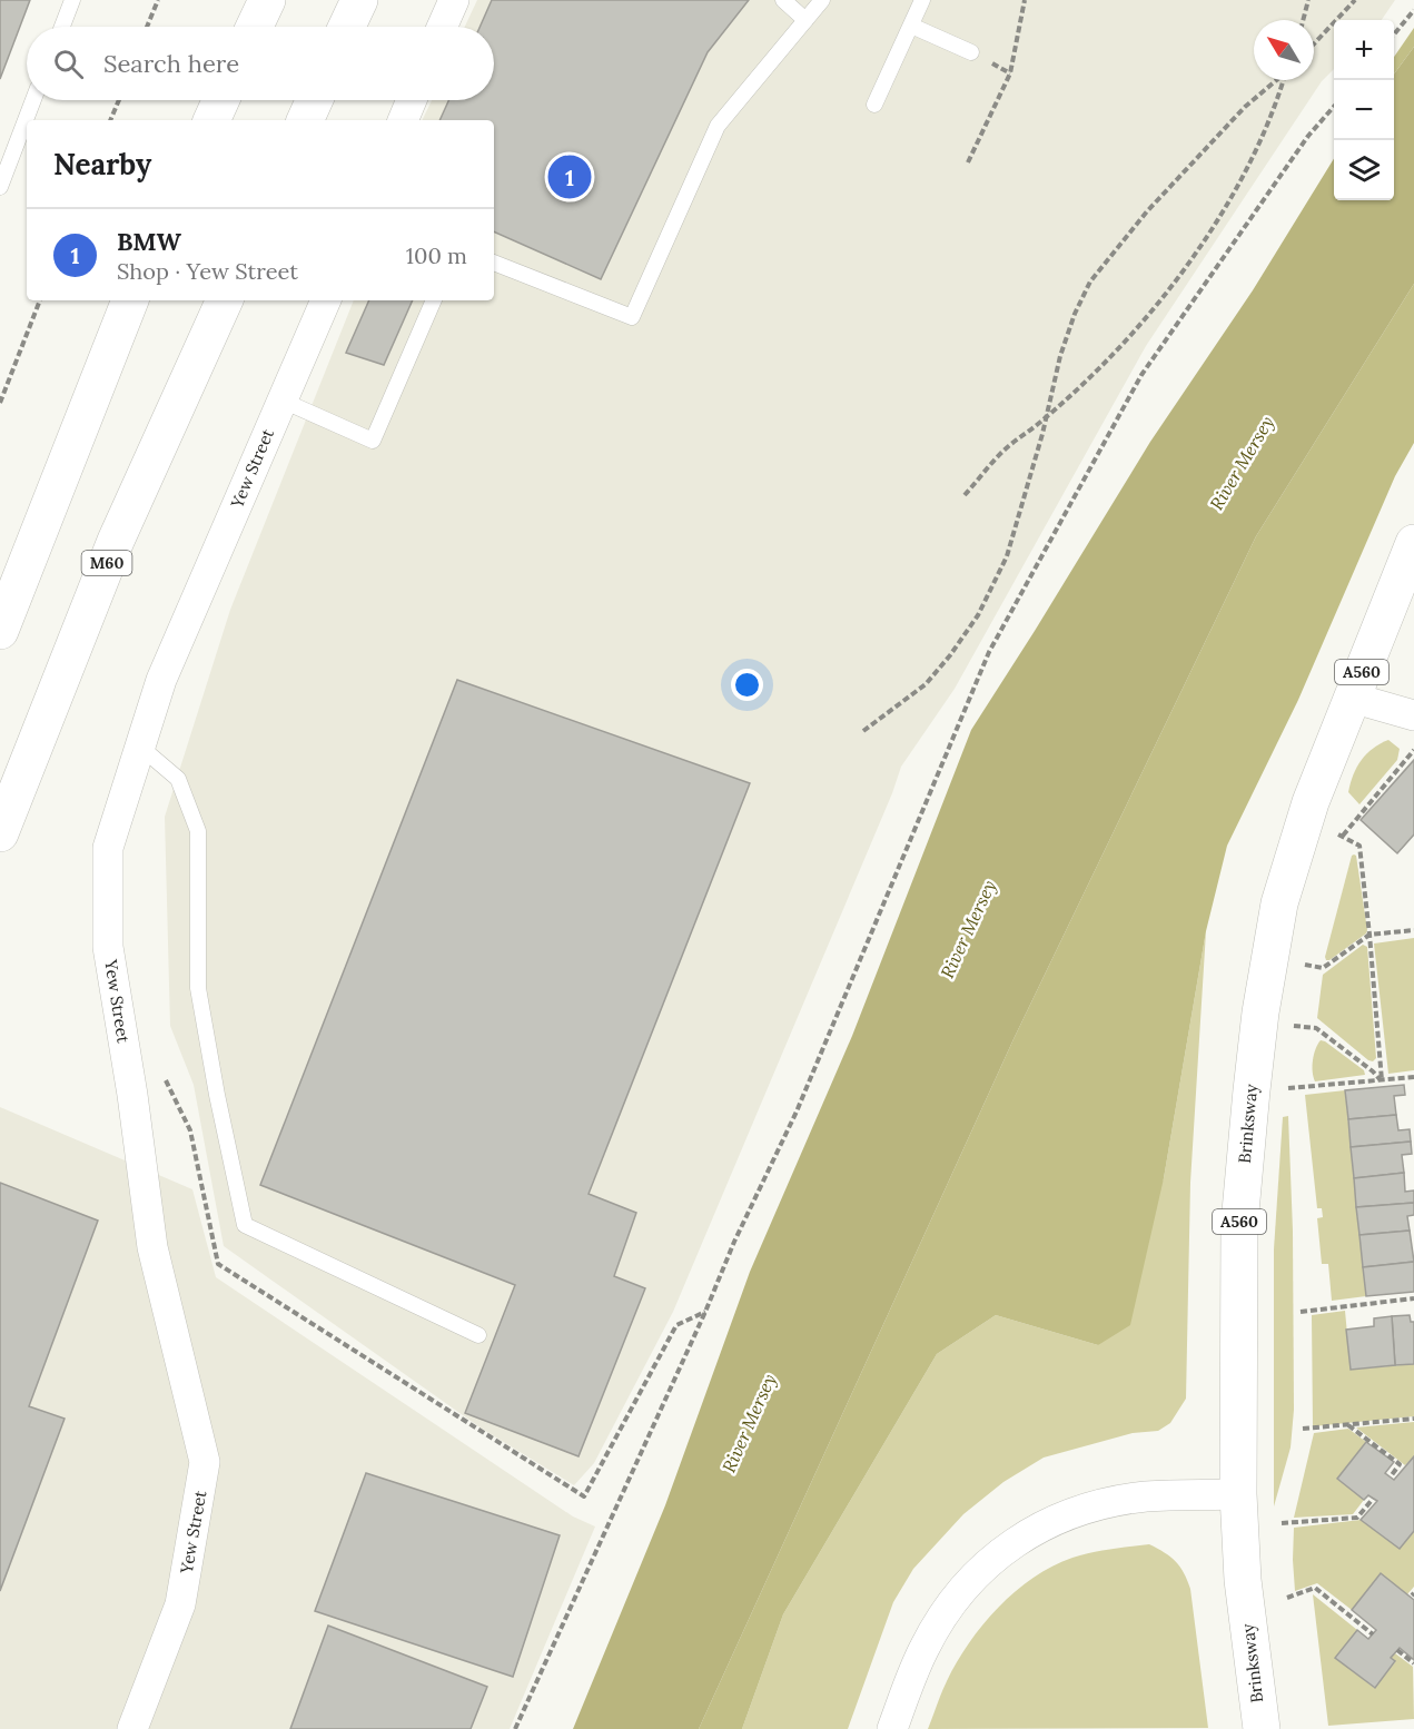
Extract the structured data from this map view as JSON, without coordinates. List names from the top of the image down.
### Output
{
  "streets": {
    "main road": ["M60", "A560", "Brinksway"],
    "street": ["Yew Street"]
  },
  "water": ["River Mersey"],
  "north": "top left",
  "page": {
    "map_buttons": ["+", "−"],
    "search": "Search here",
    "heading": "Nearby",
    "pins": "1",
    "list": [
      {
        "mark": "1",
        "name": "BMW",
        "note": "Shop · Yew Street",
        "value": "100 m"
      }
    ]
  }
}
